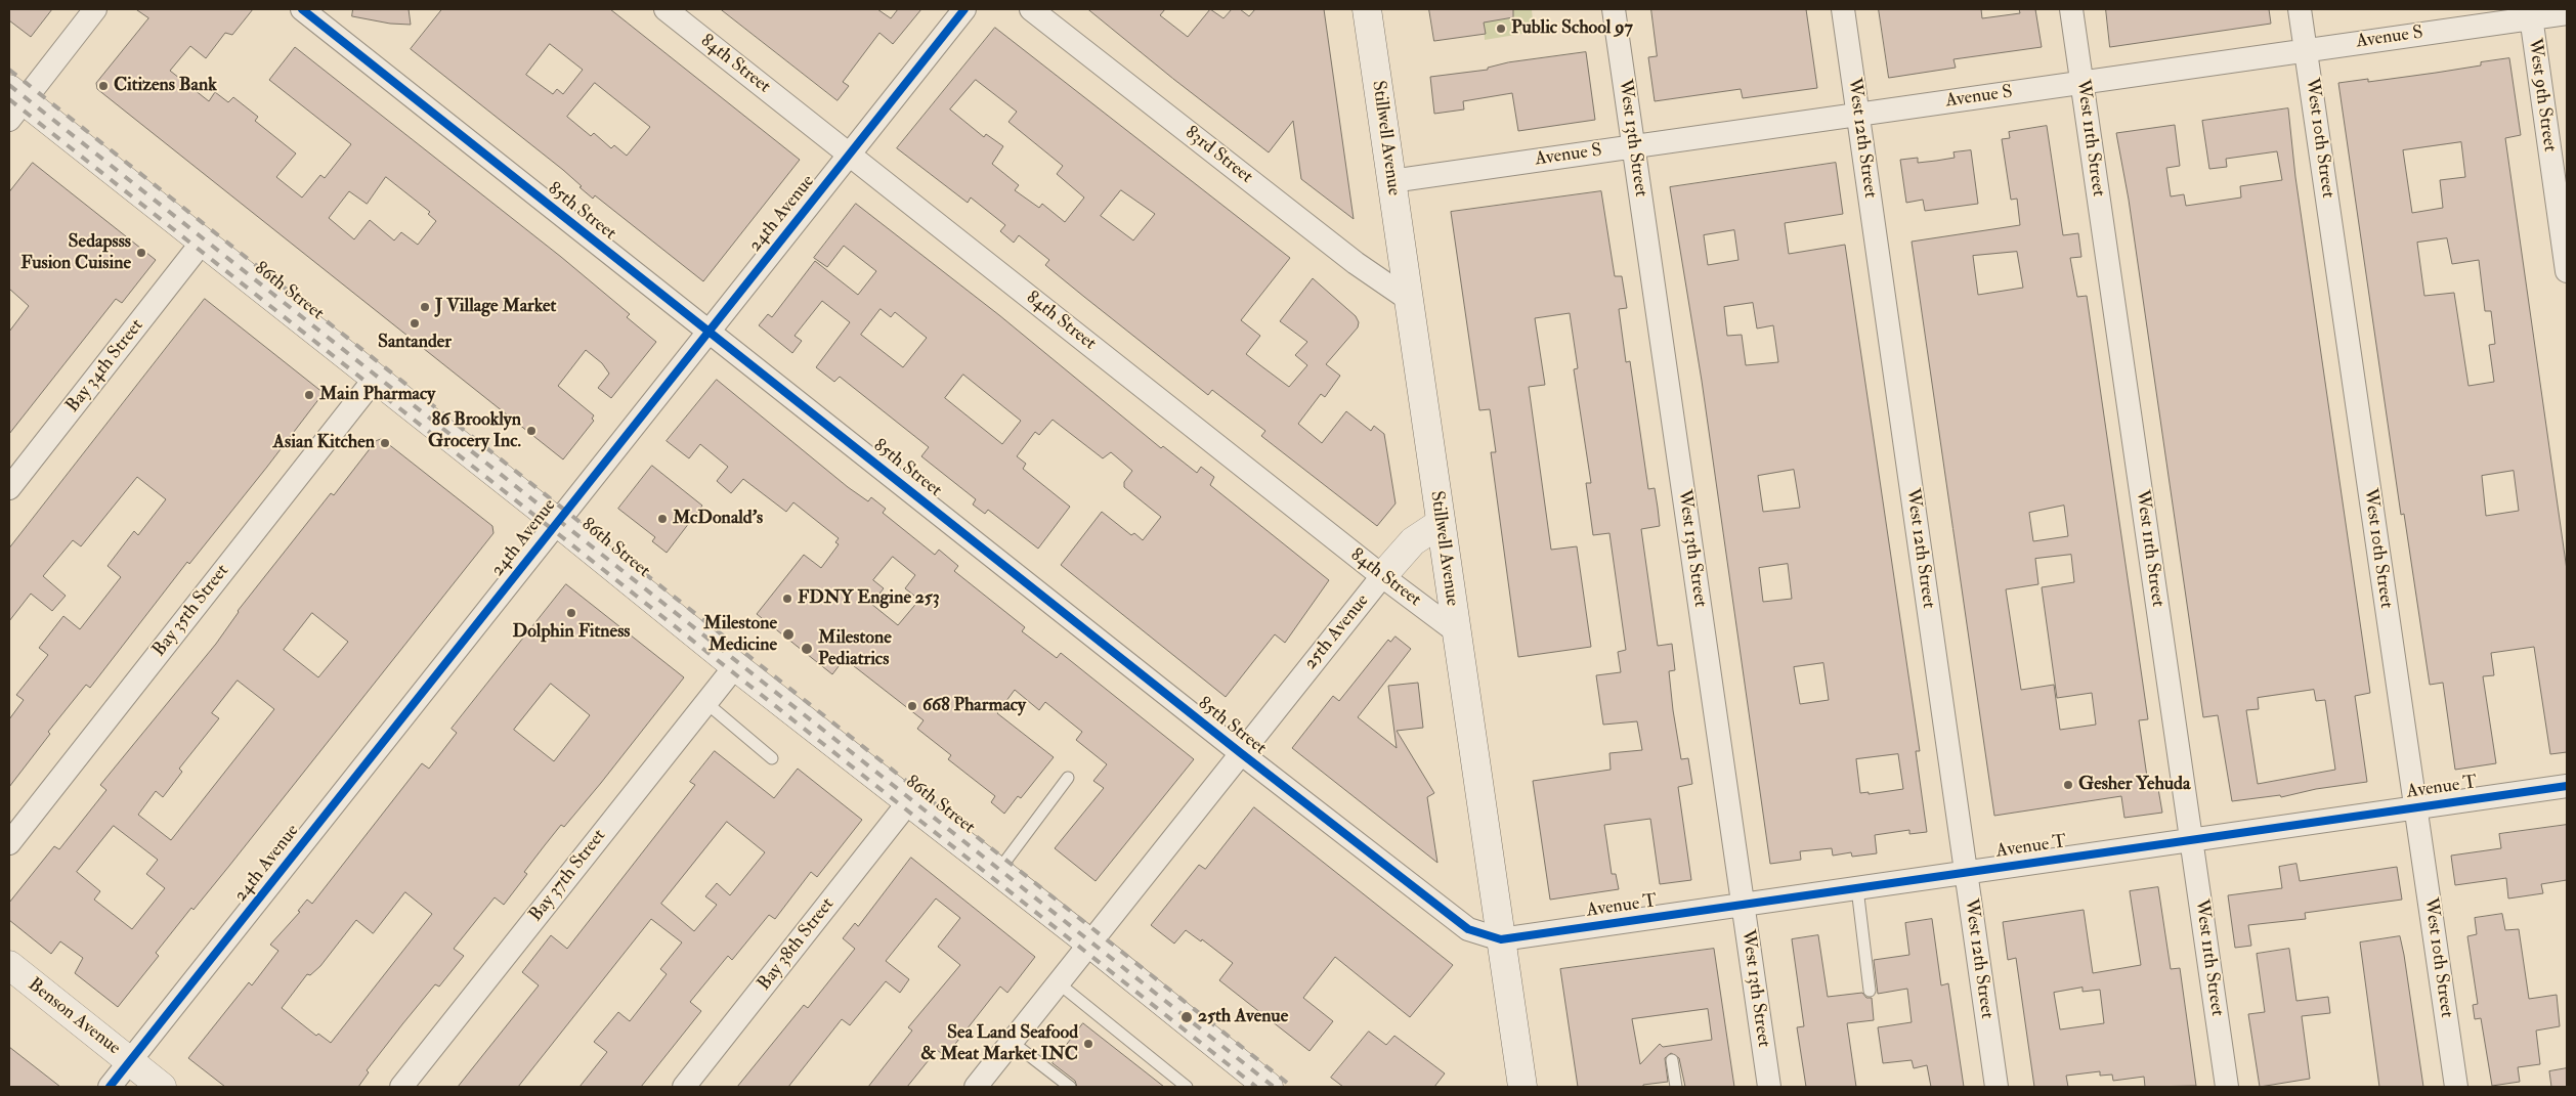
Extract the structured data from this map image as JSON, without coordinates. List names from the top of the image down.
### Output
{
  "streets": {
    "main road": [
      "Stillwell Avenue",
      "86th Street",
      "25th Avenue",
      "Benson Avenue"
    ],
    "street": [
      "Avenue S",
      "84th Street",
      "West 9th Street",
      "West 13th Street",
      "West 12th Street",
      "West 11th Street",
      "West 10th Street",
      "83rd Street",
      "85th Street",
      "24th Avenue",
      "Bay 34th Street",
      "Bay 35th Street",
      "Avenue T",
      "Bay 37th Street",
      "Bay 38th Street"
    ]
  },
  "crossings": [
    ["Avenue S", "West 9th Street"],
    ["Avenue S", "Stillwell Avenue"],
    ["Avenue S", "West 13th Street"],
    ["Avenue S", "West 12th Street"],
    ["Avenue S", "West 11th Street"],
    ["Avenue S", "West 10th Street"],
    ["84th Street", "Stillwell Avenue"],
    ["84th Street", "24th Avenue"],
    ["84th Street", "25th Avenue"],
    ["Stillwell Avenue", "83rd Street"],
    ["Stillwell Avenue", "85th Street"],
    ["Stillwell Avenue", "25th Avenue"],
    ["Stillwell Avenue", "Avenue T"],
    ["West 13th Street", "Avenue T"],
    ["West 12th Street", "Avenue T"],
    ["West 11th Street", "Avenue T"],
    ["West 10th Street", "Avenue T"],
    ["85th Street", "24th Avenue"],
    ["85th Street", "25th Avenue"],
    ["85th Street", "Avenue T"],
    ["24th Avenue", "86th Street"],
    ["24th Avenue", "Benson Avenue"],
    ["86th Street", "Bay 34th Street"],
    ["86th Street", "Bay 35th Street"],
    ["86th Street", "25th Avenue"],
    ["86th Street", "Bay 37th Street"],
    ["86th Street", "Bay 38th Street"]
  ],
  "places": [
    "Public School 97",
    "Citizens Bank",
    "Sedapsss Fusion Cuisine",
    "J Village Market",
    "Santander",
    "Main Pharmacy",
    "86 Brooklyn Grocery Inc.",
    "Asian Kitchen",
    "McDonald's",
    "FDNY Engine 253",
    "Dolphin Fitness",
    "Milestone Medicine",
    "Milestone Pediatrics",
    "668 Pharmacy",
    "Gesher Yehuda",
    "25th Avenue",
    "Sea Land Seafood & Meat Market INC"
  ]
}
